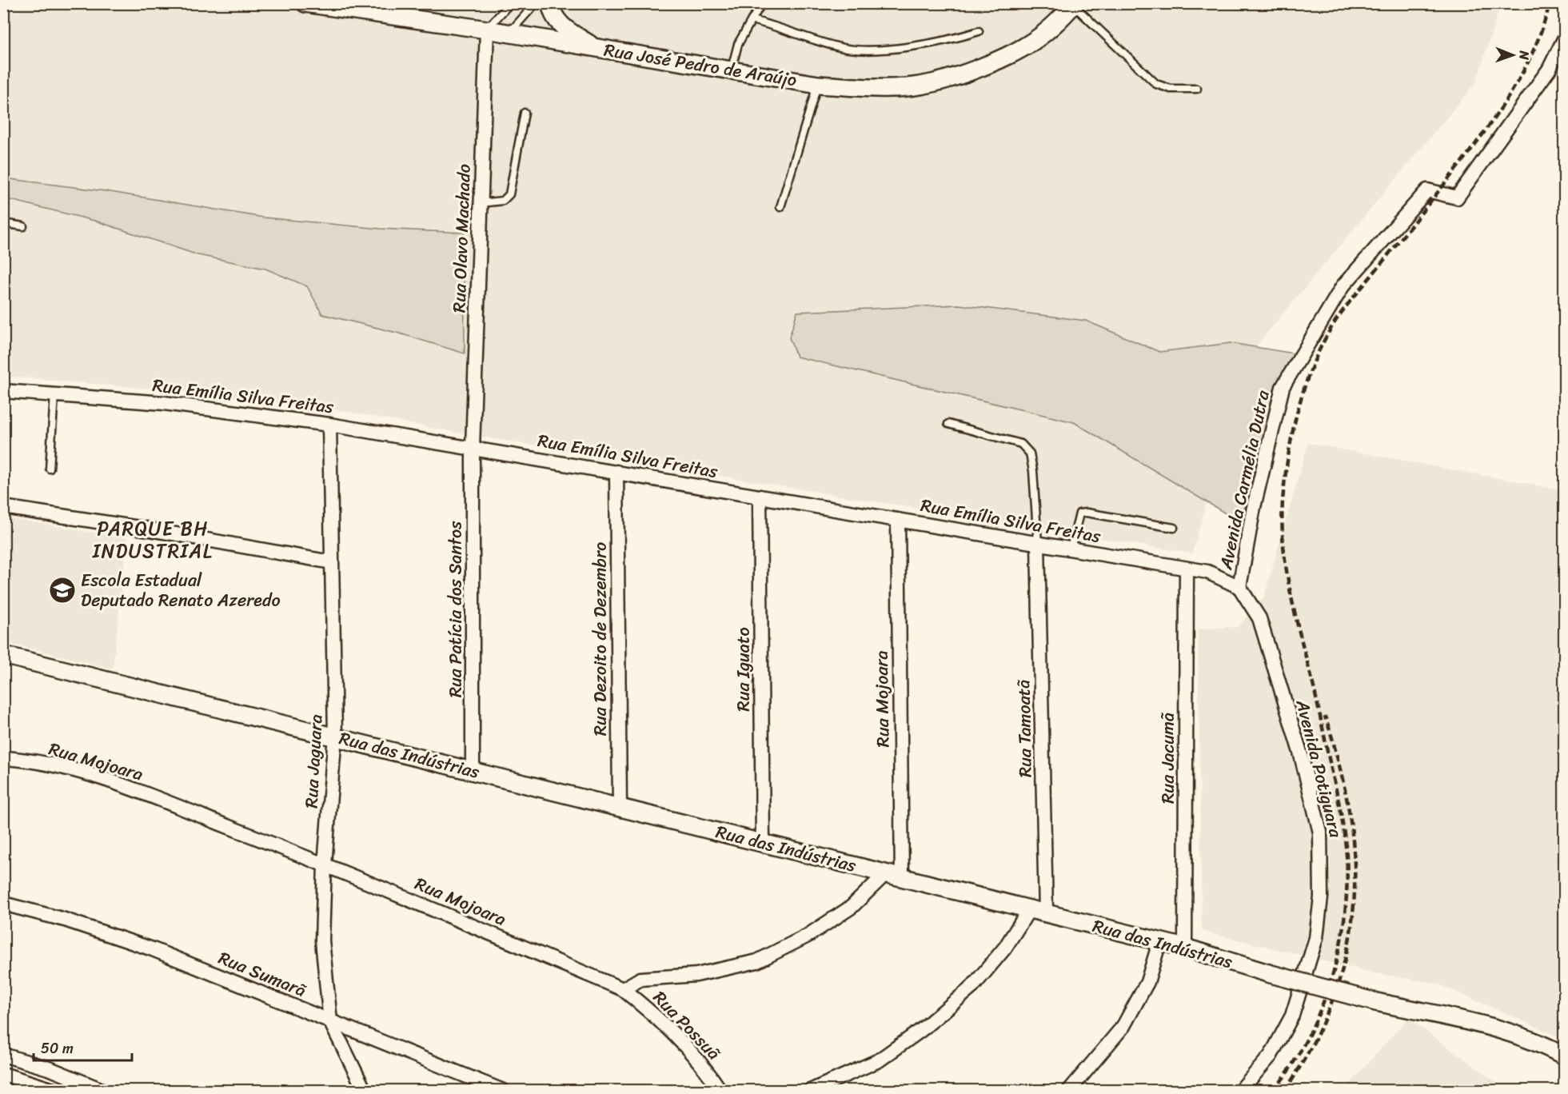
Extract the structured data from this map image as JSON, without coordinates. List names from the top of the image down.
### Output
{
  "streets": {
    "street": [
      "Rua José Pedro de Araújo",
      "Rua Olavo Machado",
      "Rua Emília Silva Freitas",
      "Avenida Carmélia Dutra",
      "Rua Patícia dos Santos",
      "Rua Dezoito de Dezembro",
      "Rua Iguato",
      "Rua Mojoara",
      "Rua Tamoatã",
      "Rua das Indústrias",
      "Rua Jacumã",
      "Rua Jaguara",
      "Avenida Potiguara",
      "Rua Sumarã",
      "Rua Possuã"
    ]
  },
  "crossings": [
    ["Rua José Pedro de Araújo", "Rua Olavo Machado"],
    ["Rua Olavo Machado", "Rua Emília Silva Freitas"],
    ["Rua Olavo Machado", "Rua Patícia dos Santos"],
    ["Rua Emília Silva Freitas", "Avenida Carmélia Dutra"],
    ["Rua Emília Silva Freitas", "Rua Patícia dos Santos"],
    ["Rua Emília Silva Freitas", "Rua Dezoito de Dezembro"],
    ["Rua Emília Silva Freitas", "Rua Iguato"],
    ["Rua Emília Silva Freitas", "Rua Mojoara"],
    ["Rua Emília Silva Freitas", "Rua Tamoatã"],
    ["Rua Emília Silva Freitas", "Rua Jacumã"],
    ["Rua Emília Silva Freitas", "Rua Jaguara"],
    ["Rua Emília Silva Freitas", "Avenida Potiguara"],
    ["Avenida Carmélia Dutra", "Avenida Potiguara"],
    ["Rua Patícia dos Santos", "Rua das Indústrias"],
    ["Rua Dezoito de Dezembro", "Rua das Indústrias"],
    ["Rua Iguato", "Rua das Indústrias"],
    ["Rua Mojoara", "Rua das Indústrias"],
    ["Rua Mojoara", "Rua Jaguara"],
    ["Rua Mojoara", "Rua Possuã"],
    ["Rua Tamoatã", "Rua das Indústrias"],
    ["Rua das Indústrias", "Rua Jacumã"],
    ["Rua das Indústrias", "Rua Jaguara"],
    ["Rua Jaguara", "Rua Sumarã"]
  ],
  "districts": ["PARQUE BH INDUSTRIAL"],
  "places": {
    "school or university": ["Escola Estadual Deputado Renato Azeredo"]
  },
  "scale_bar": "50 m",
  "north": "right"
}
